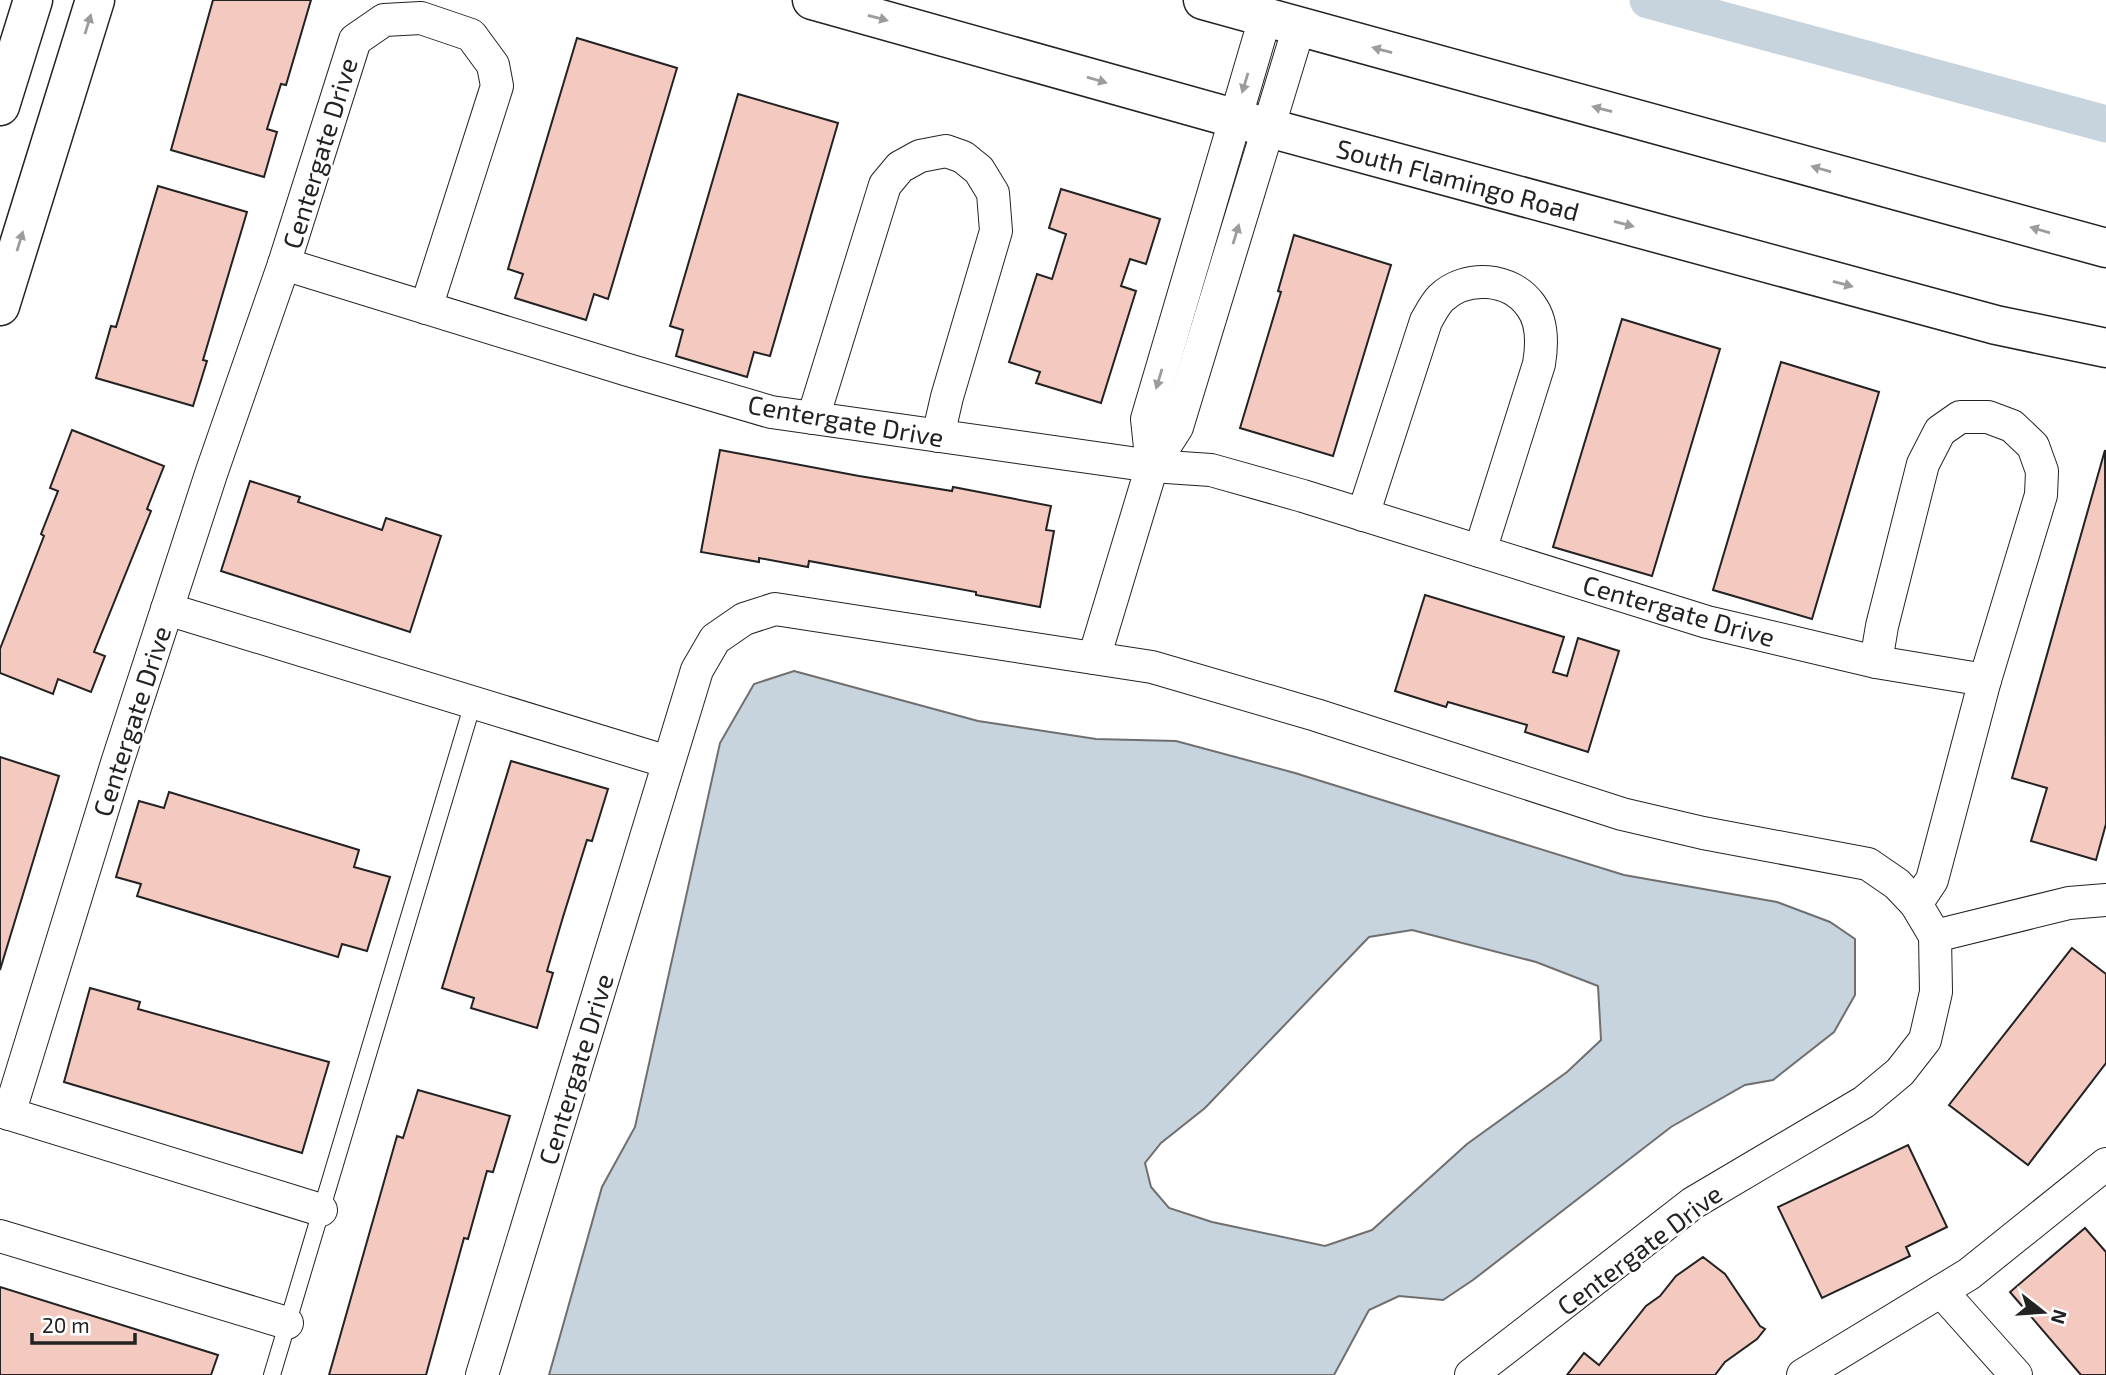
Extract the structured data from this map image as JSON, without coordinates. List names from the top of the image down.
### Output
{
  "streets": {
    "main road": ["South Flamingo Road"],
    "street": ["Centergate Drive"]
  },
  "scale_bar": "20 m",
  "north": "right"
}
